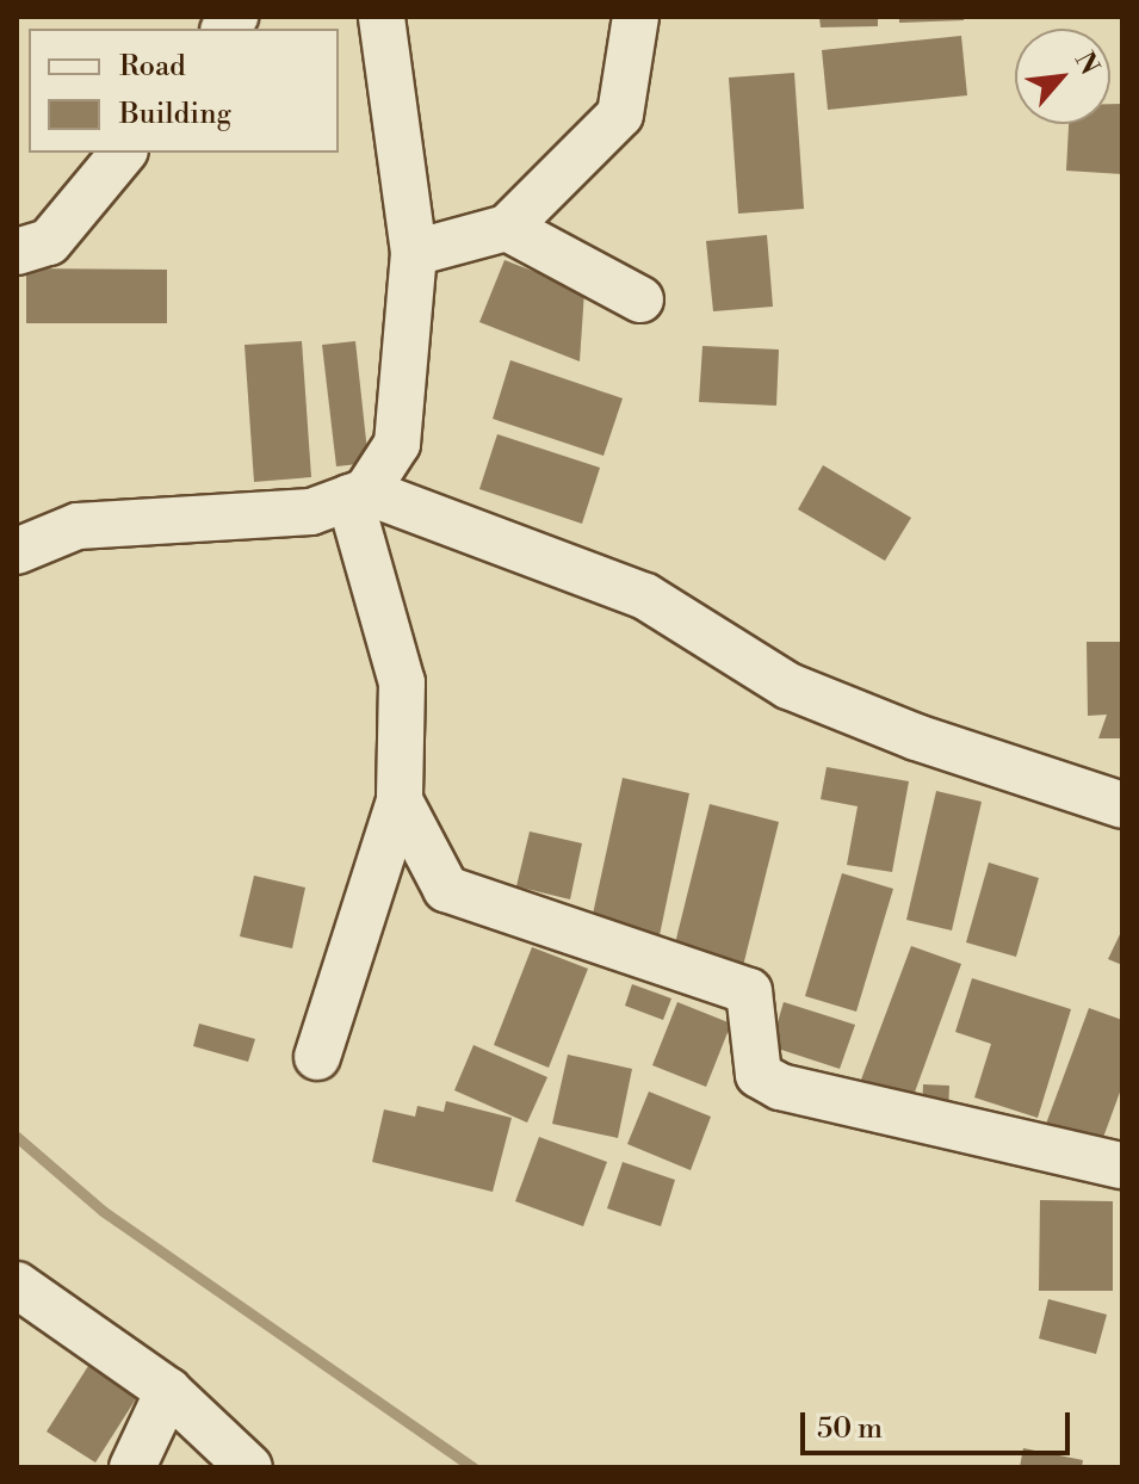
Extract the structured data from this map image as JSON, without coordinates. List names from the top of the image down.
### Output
{
  "legend": ["Road", "Building"],
  "scale_bar": "50 m",
  "north": "top right"
}
